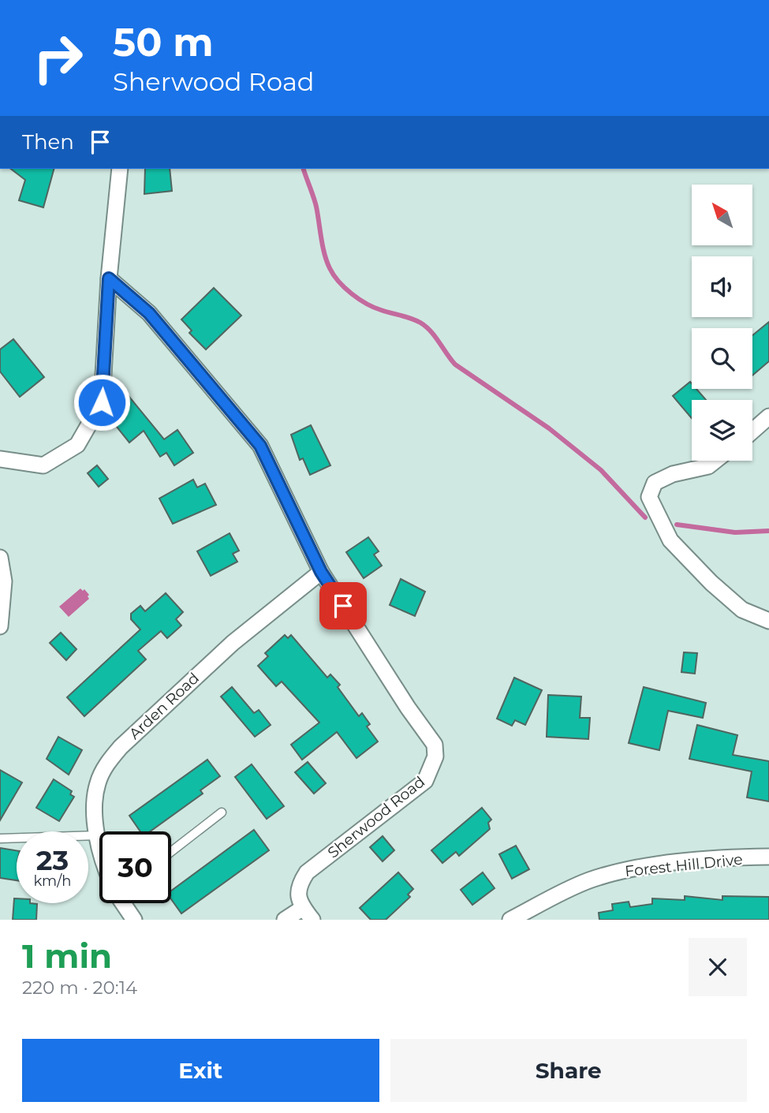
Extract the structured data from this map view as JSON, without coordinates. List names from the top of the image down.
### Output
{
  "streets": {
    "street": ["Arden Road", "Sherwood Road", "Forest Hill Drive"]
  },
  "crossings": [
    ["Arden Road", "Sherwood Road"]
  ],
  "north": "top left",
  "page": {
    "turn": ["50 m", "Sherwood Road"],
    "then": "Then",
    "speed": "23 km/h",
    "limit": "30",
    "heading": ["1 min", "220 m · 20:14"],
    "buttons": ["Exit", "Share"]
  }
}
